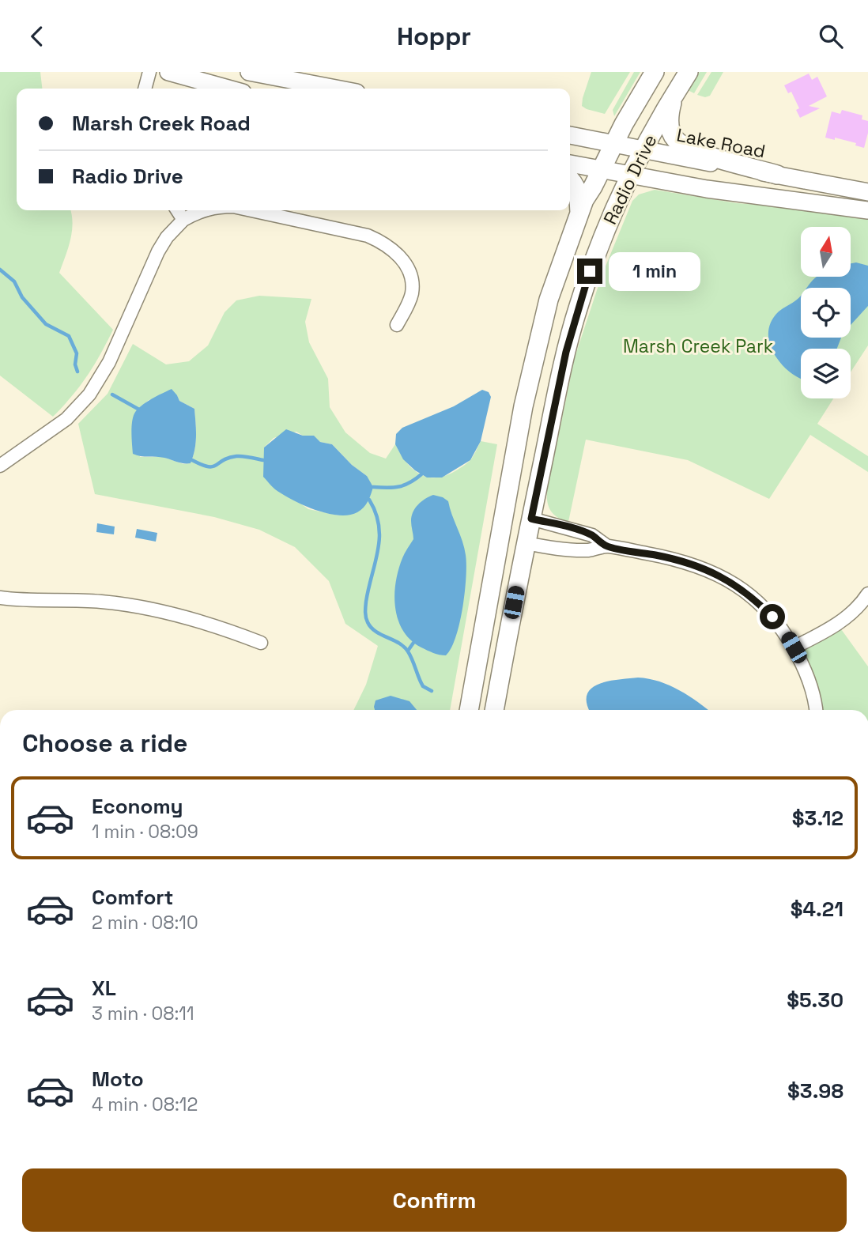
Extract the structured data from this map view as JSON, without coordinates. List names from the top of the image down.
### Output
{
  "streets": {
    "main road": ["Radio Drive"],
    "street": ["Lake Road"]
  },
  "crossings": [
    ["Lake Road", "Radio Drive"]
  ],
  "parks": ["Marsh Creek Park"],
  "north": "top",
  "page": {
    "header": "Hoppr",
    "banner": ["Marsh Creek Road", "Radio Drive"],
    "bubble": "1 min",
    "heading": "Choose a ride",
    "list": [
      {
        "name": "Economy",
        "note": "1 min · 08:09",
        "value": "$3.12"
      },
      {
        "name": "Comfort",
        "note": "2 min · 08:10",
        "value": "$4.21"
      },
      {
        "name": "XL",
        "note": "3 min · 08:11",
        "value": "$5.30"
      },
      {
        "name": "Moto",
        "note": "4 min · 08:12",
        "value": "$3.98"
      }
    ],
    "buttons": "Confirm"
  }
}
